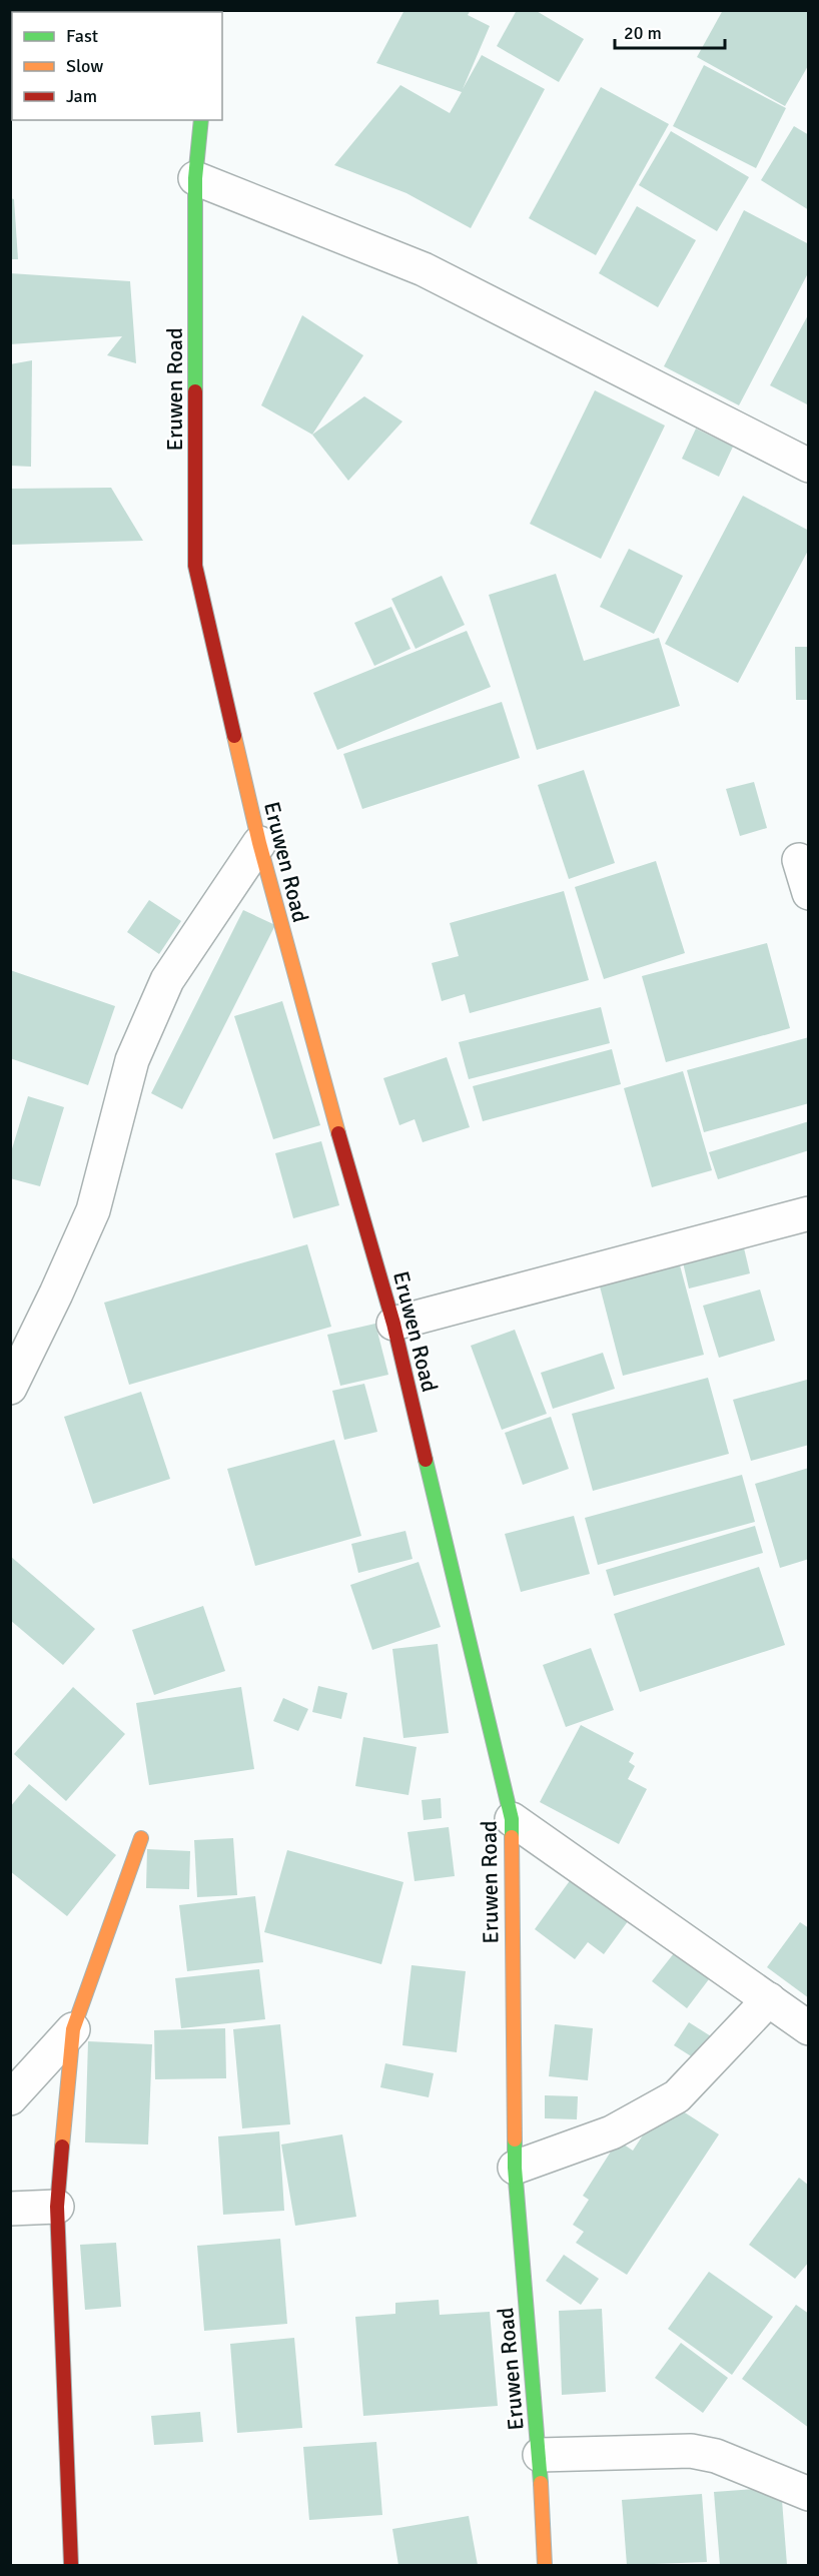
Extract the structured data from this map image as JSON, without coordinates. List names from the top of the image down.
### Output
{
  "streets": {
    "street": ["Eruwen Road"]
  },
  "legend": ["Fast", "Slow", "Jam"],
  "scale_bar": "20 m"
}
